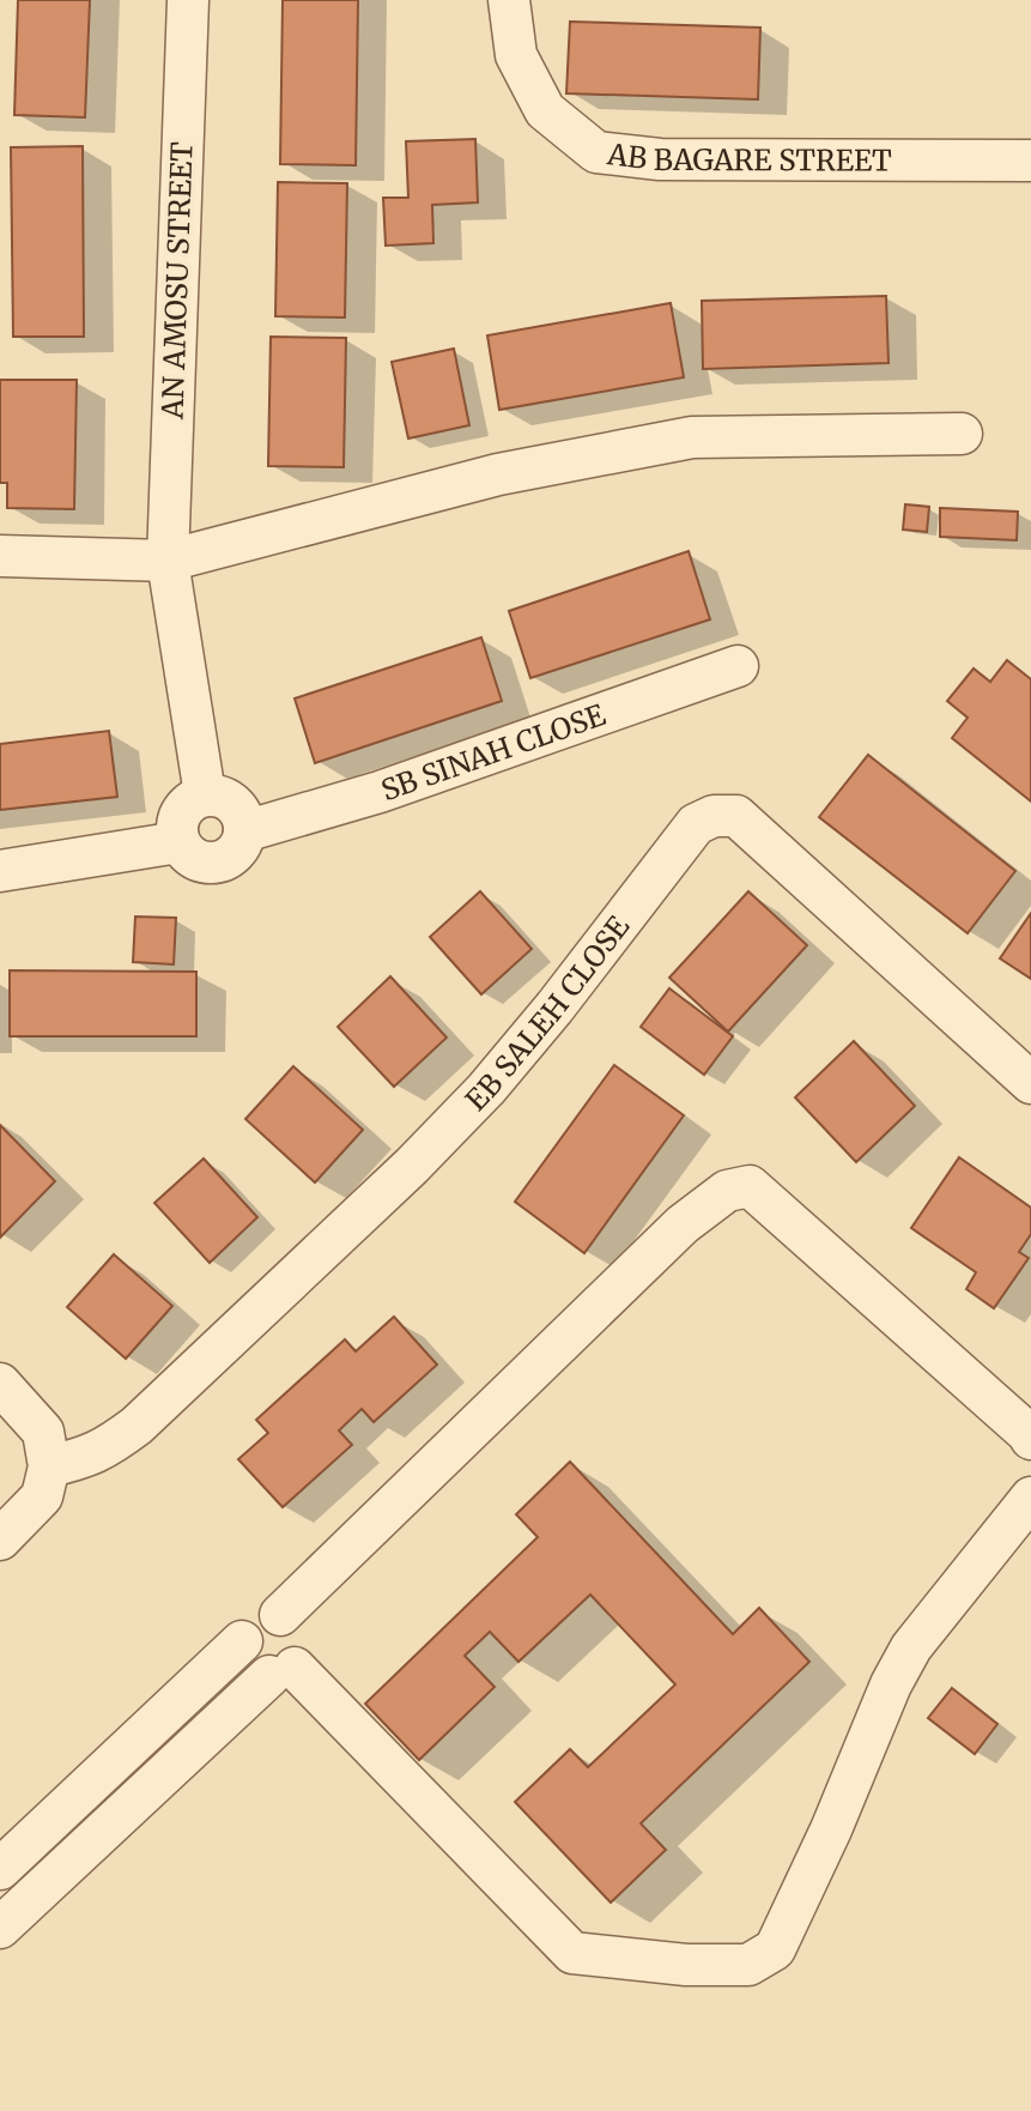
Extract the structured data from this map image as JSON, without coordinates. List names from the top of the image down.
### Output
{
  "streets": {
    "street": [
      "AB BAGARE STREET",
      "AN AMOSU STREET",
      "SB SINAH CLOSE",
      "EB SALEH CLOSE"
    ]
  },
  "crossings": [
    ["AN AMOSU STREET", "SB SINAH CLOSE"]
  ]
}
